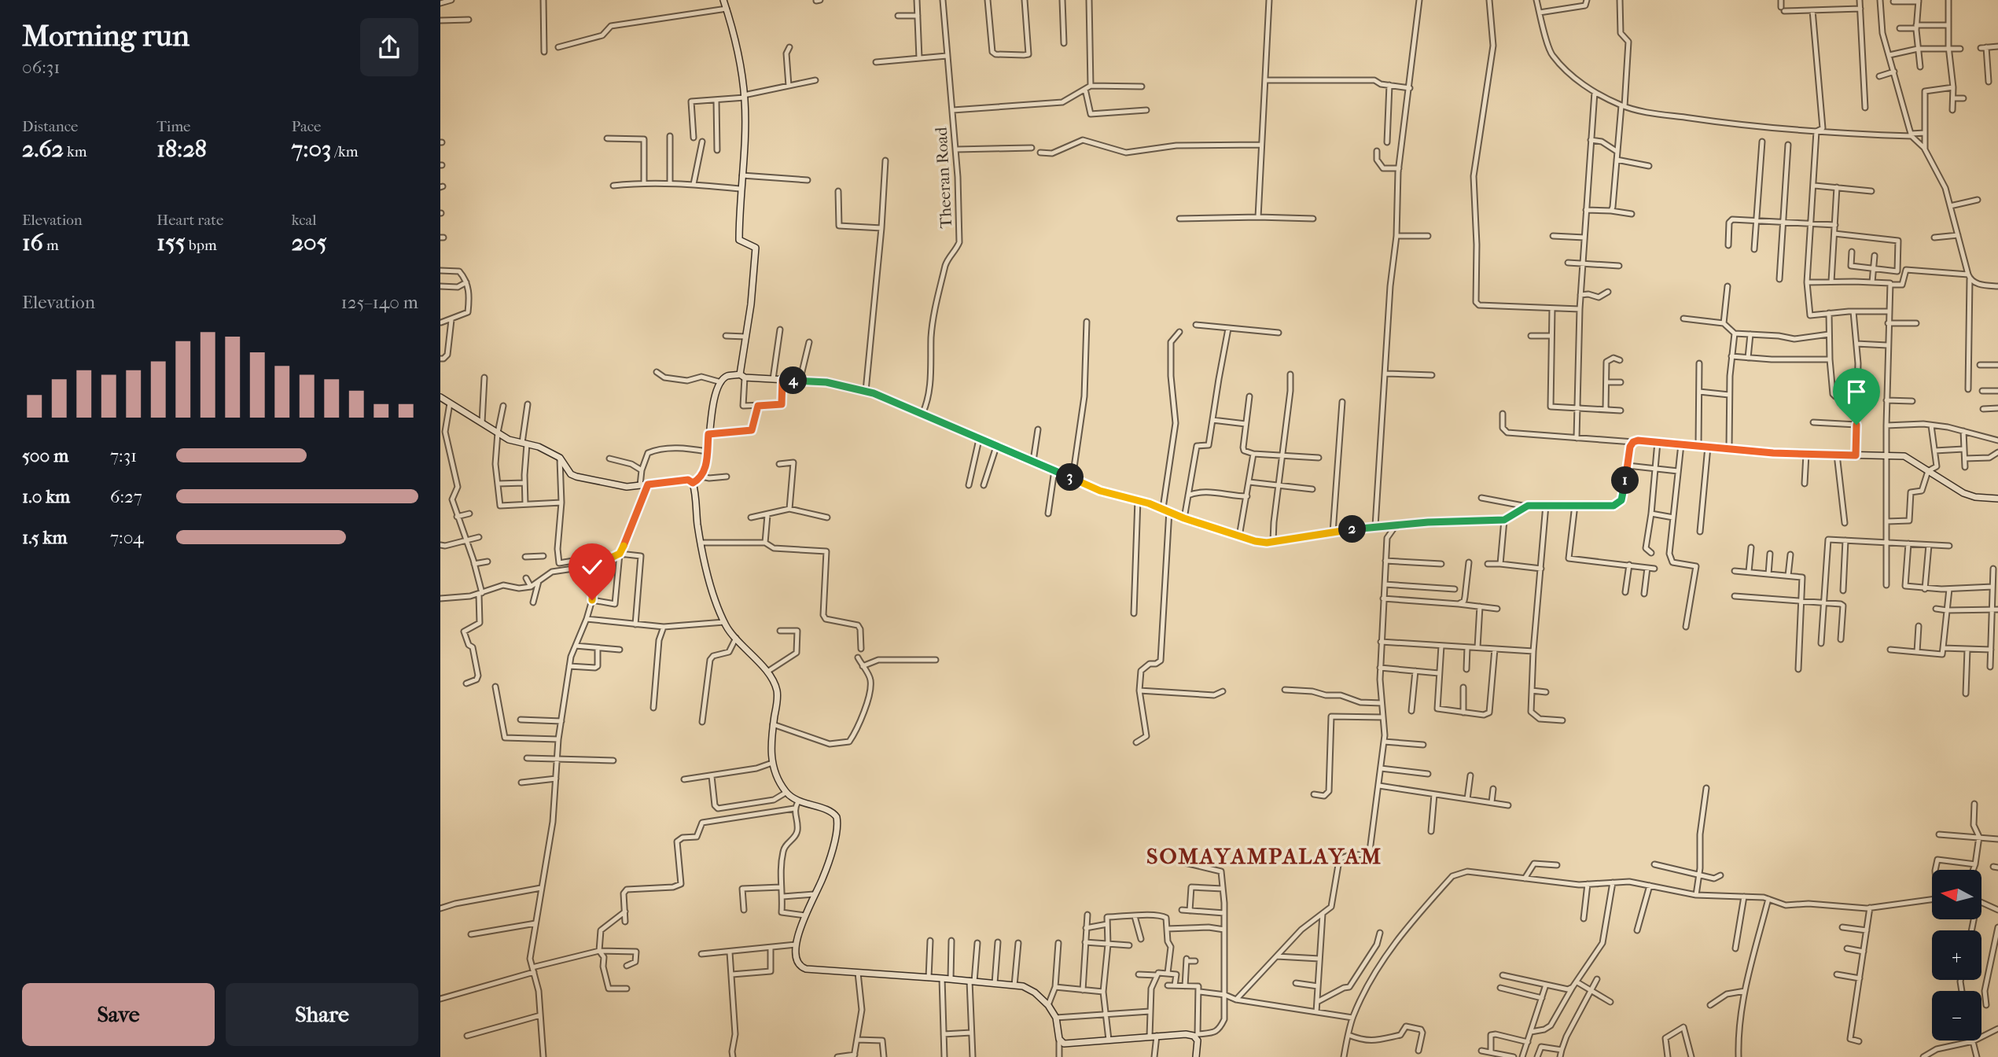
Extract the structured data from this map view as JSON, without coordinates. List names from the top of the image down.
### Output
{
  "streets": {
    "street": ["Theeran Road"]
  },
  "districts": ["SOMAYAMPALAYAM"],
  "north": "left",
  "page": {
    "heading": ["Morning run", "06:31"],
    "stats": [
      ["Distance", "2.62 km"],
      ["Time", "18:28"],
      ["Pace", "7:03 /km"],
      ["Elevation", "16 m"],
      ["Heart rate", "155 bpm"],
      ["kcal", "205"]
    ],
    "chart": ["Elevation", "125–140 m"],
    "pins": [
      "4",
      "3",
      "1",
      "2"
    ],
    "list": [
      {
        "name": "500 m",
        "note": "7:31"
      },
      {
        "name": "1.0 km",
        "note": "6:27"
      },
      {
        "name": "1.5 km",
        "note": "7:04"
      }
    ],
    "map_buttons": ["+", "−"],
    "buttons": ["Save", "Share"]
  }
}
